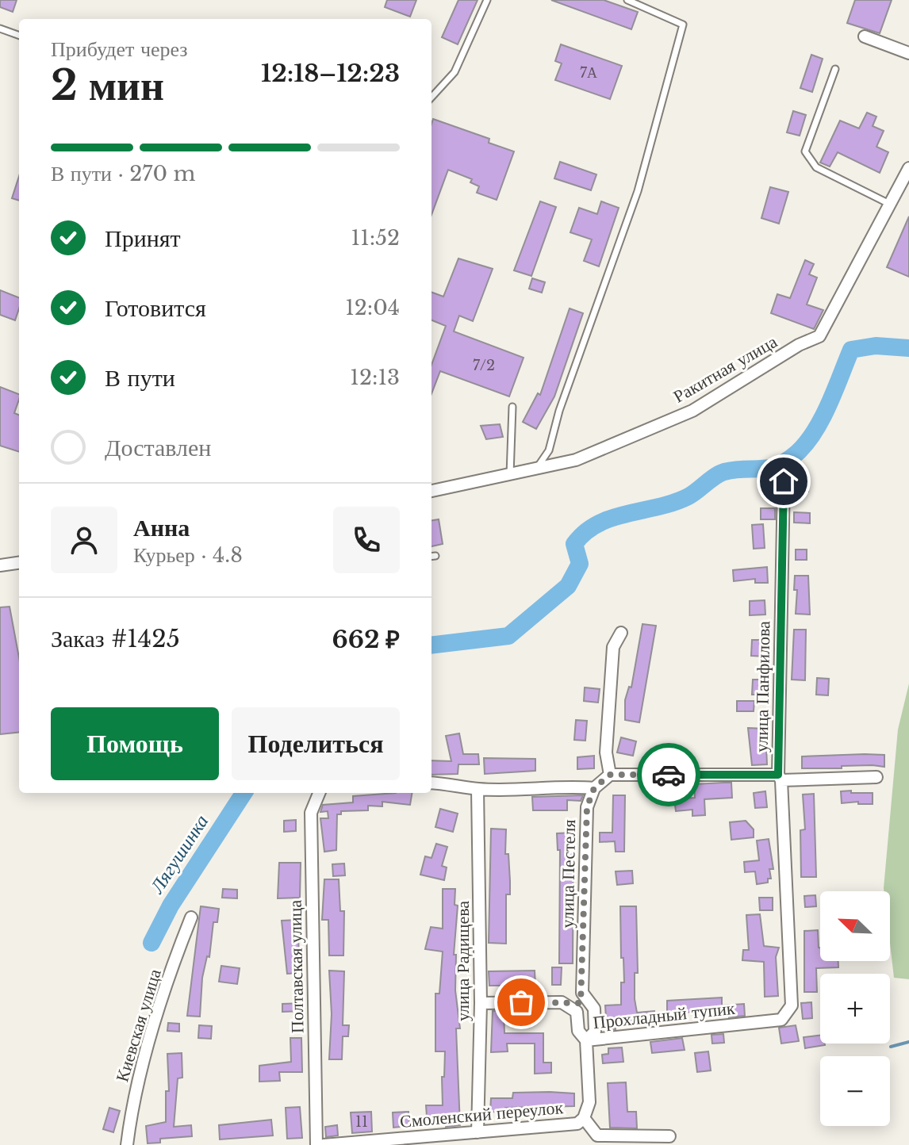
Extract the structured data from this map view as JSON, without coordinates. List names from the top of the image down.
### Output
{
  "streets": {
    "street": [
      "Ракитная улица",
      "улица Панфилова",
      "улица Пестеля",
      "улица Радищева",
      "Полтавская улица",
      "Прохладный тупик",
      "Киевская улица",
      "Смоленский переулок"
    ]
  },
  "crossings": [
    ["улица Панфилова", "Прохладный тупик"],
    ["улица Пестеля", "Прохладный тупик"],
    ["улица Пестеля", "Смоленский переулок"],
    ["улица Радищева", "Прохладный тупик"],
    ["улица Радищева", "Смоленский переулок"]
  ],
  "water": ["Лягушинка"],
  "house_numbers": ["7А", "7/2", "11"],
  "north": "top left",
  "page": {
    "heading": ["2 мин", "Прибудет через", "12:18–12:23"],
    "panel": [
      "Анна",
      "Курьер · 4.8",
      "Заказ #1425",
      "662 ₽"
    ],
    "bar": "В пути · 270 m",
    "list": [
      ["Принят", "11:52"],
      ["Готовится", "12:04"],
      ["В пути", "12:13"],
      "Доставлен"
    ],
    "buttons": ["Помощь", "Поделиться"],
    "map_buttons": ["+", "−"]
  }
}
